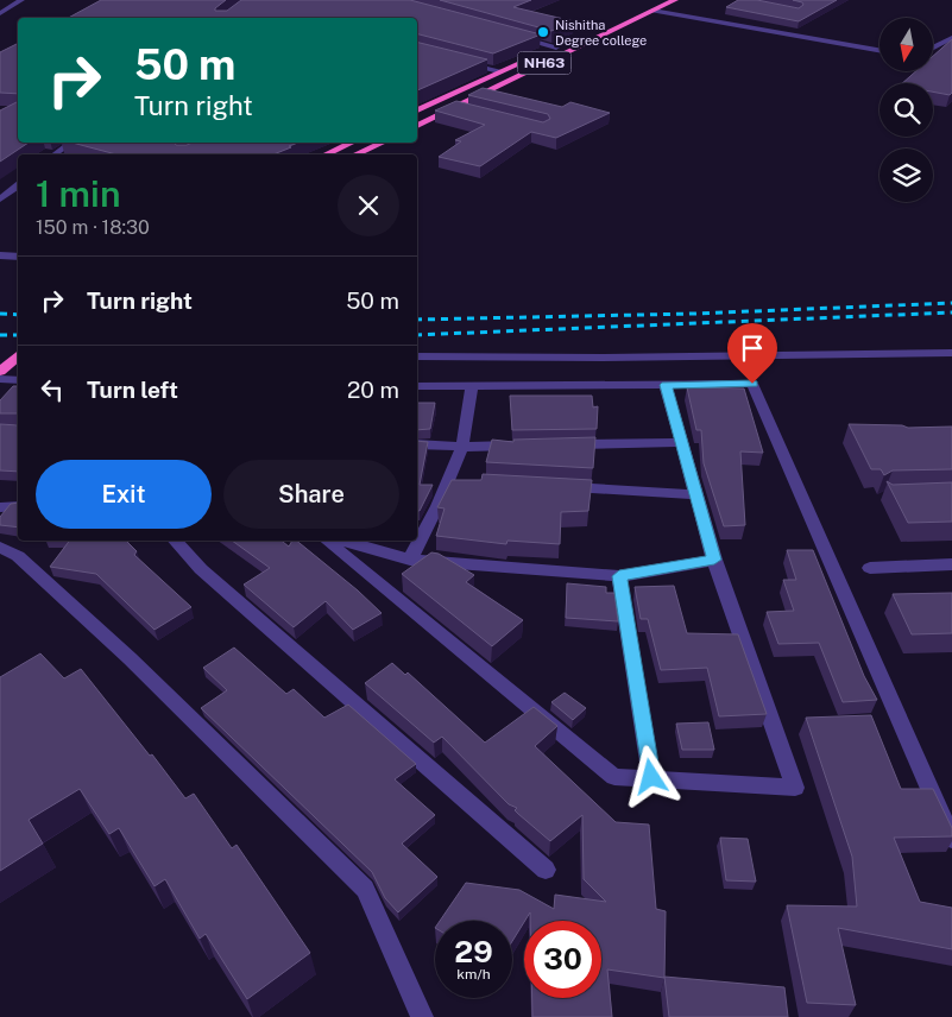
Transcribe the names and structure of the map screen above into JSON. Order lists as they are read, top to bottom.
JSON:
{
  "streets": {
    "highway": ["NH63"]
  },
  "places": ["Nishitha Degree college"],
  "north": "bottom",
  "page": {
    "turn": ["50 m", "Turn right"],
    "heading": ["1 min", "150 m · 18:30"],
    "list": [
      {
        "name": "Turn right",
        "value": "50 m"
      },
      {
        "name": "Turn left",
        "value": "20 m"
      }
    ],
    "buttons": ["Exit", "Share"],
    "speed": "29 km/h",
    "limit": "30"
  }
}
